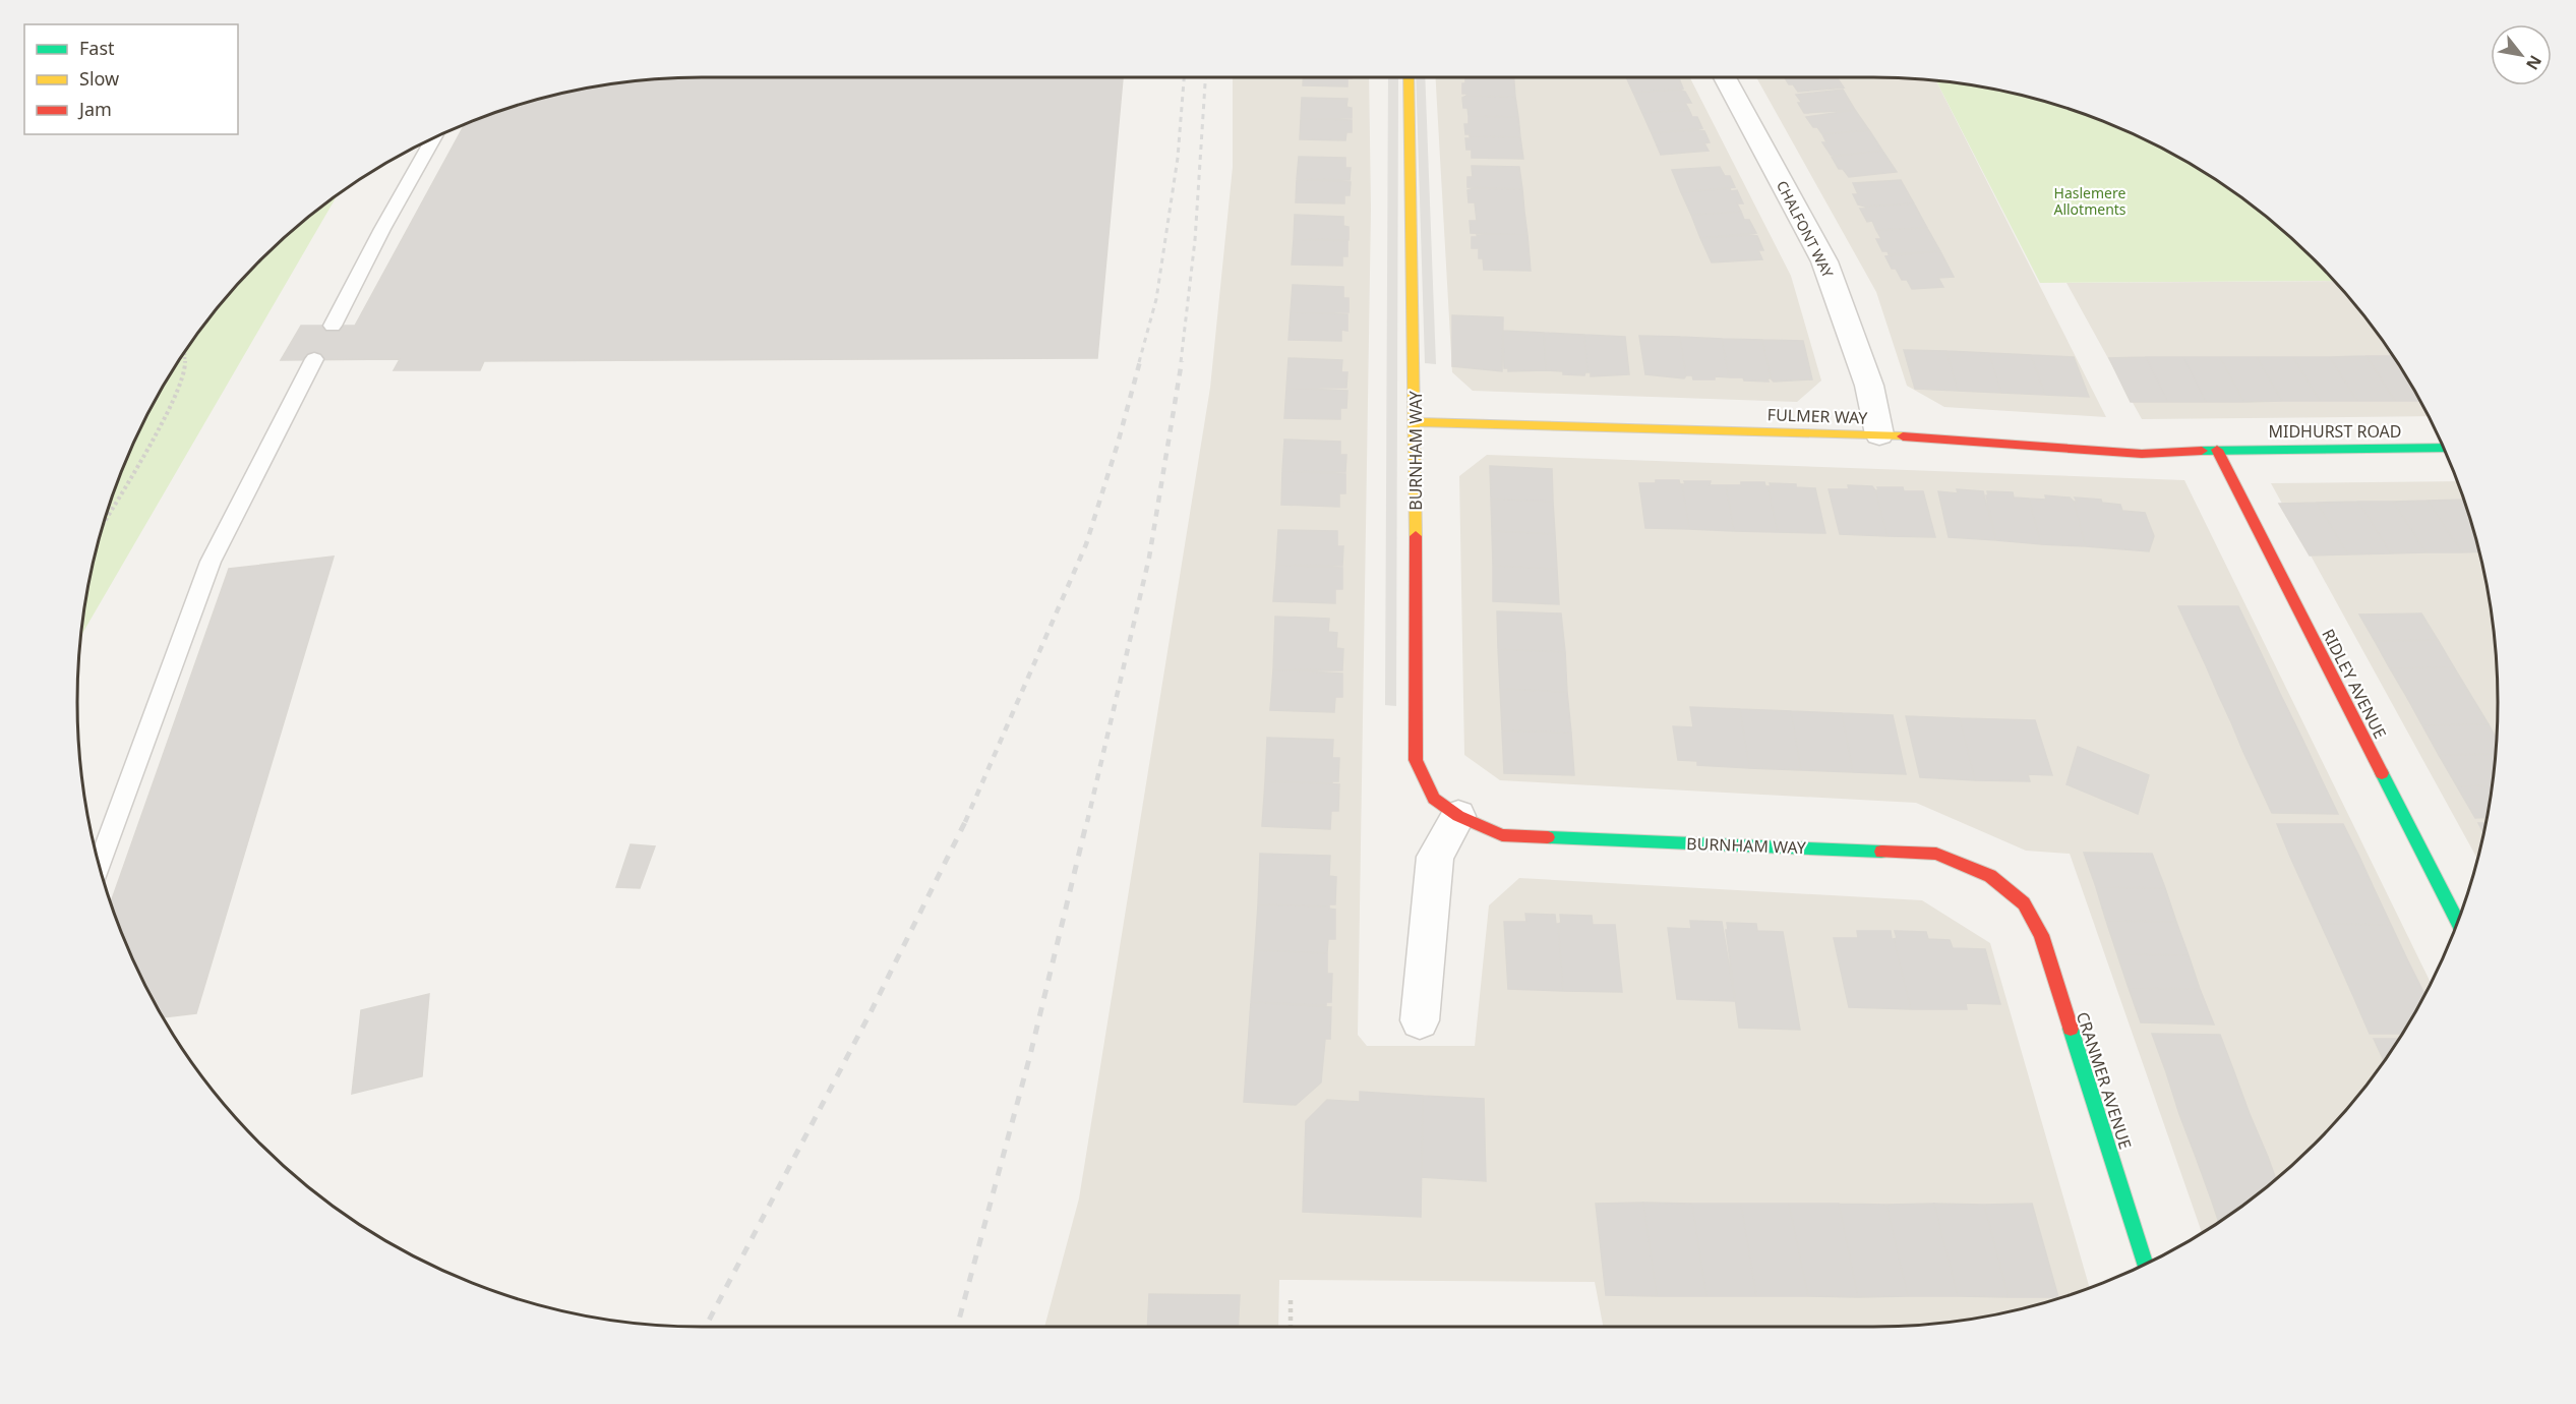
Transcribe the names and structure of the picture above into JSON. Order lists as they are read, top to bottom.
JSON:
{
  "streets": {
    "street": [
      "CHALFONT WAY",
      "FULMER WAY",
      "MIDHURST ROAD",
      "BURNHAM WAY",
      "RIDLEY AVENUE",
      "CRANMER AVENUE"
    ]
  },
  "crossings": [
    ["CHALFONT WAY", "FULMER WAY"],
    ["FULMER WAY", "MIDHURST ROAD"],
    ["FULMER WAY", "BURNHAM WAY"],
    ["FULMER WAY", "RIDLEY AVENUE"],
    ["MIDHURST ROAD", "RIDLEY AVENUE"],
    ["BURNHAM WAY", "CRANMER AVENUE"]
  ],
  "parks": ["Haslemere Allotments"],
  "legend": ["Fast", "Slow", "Jam"],
  "north": "bottom right"
}
